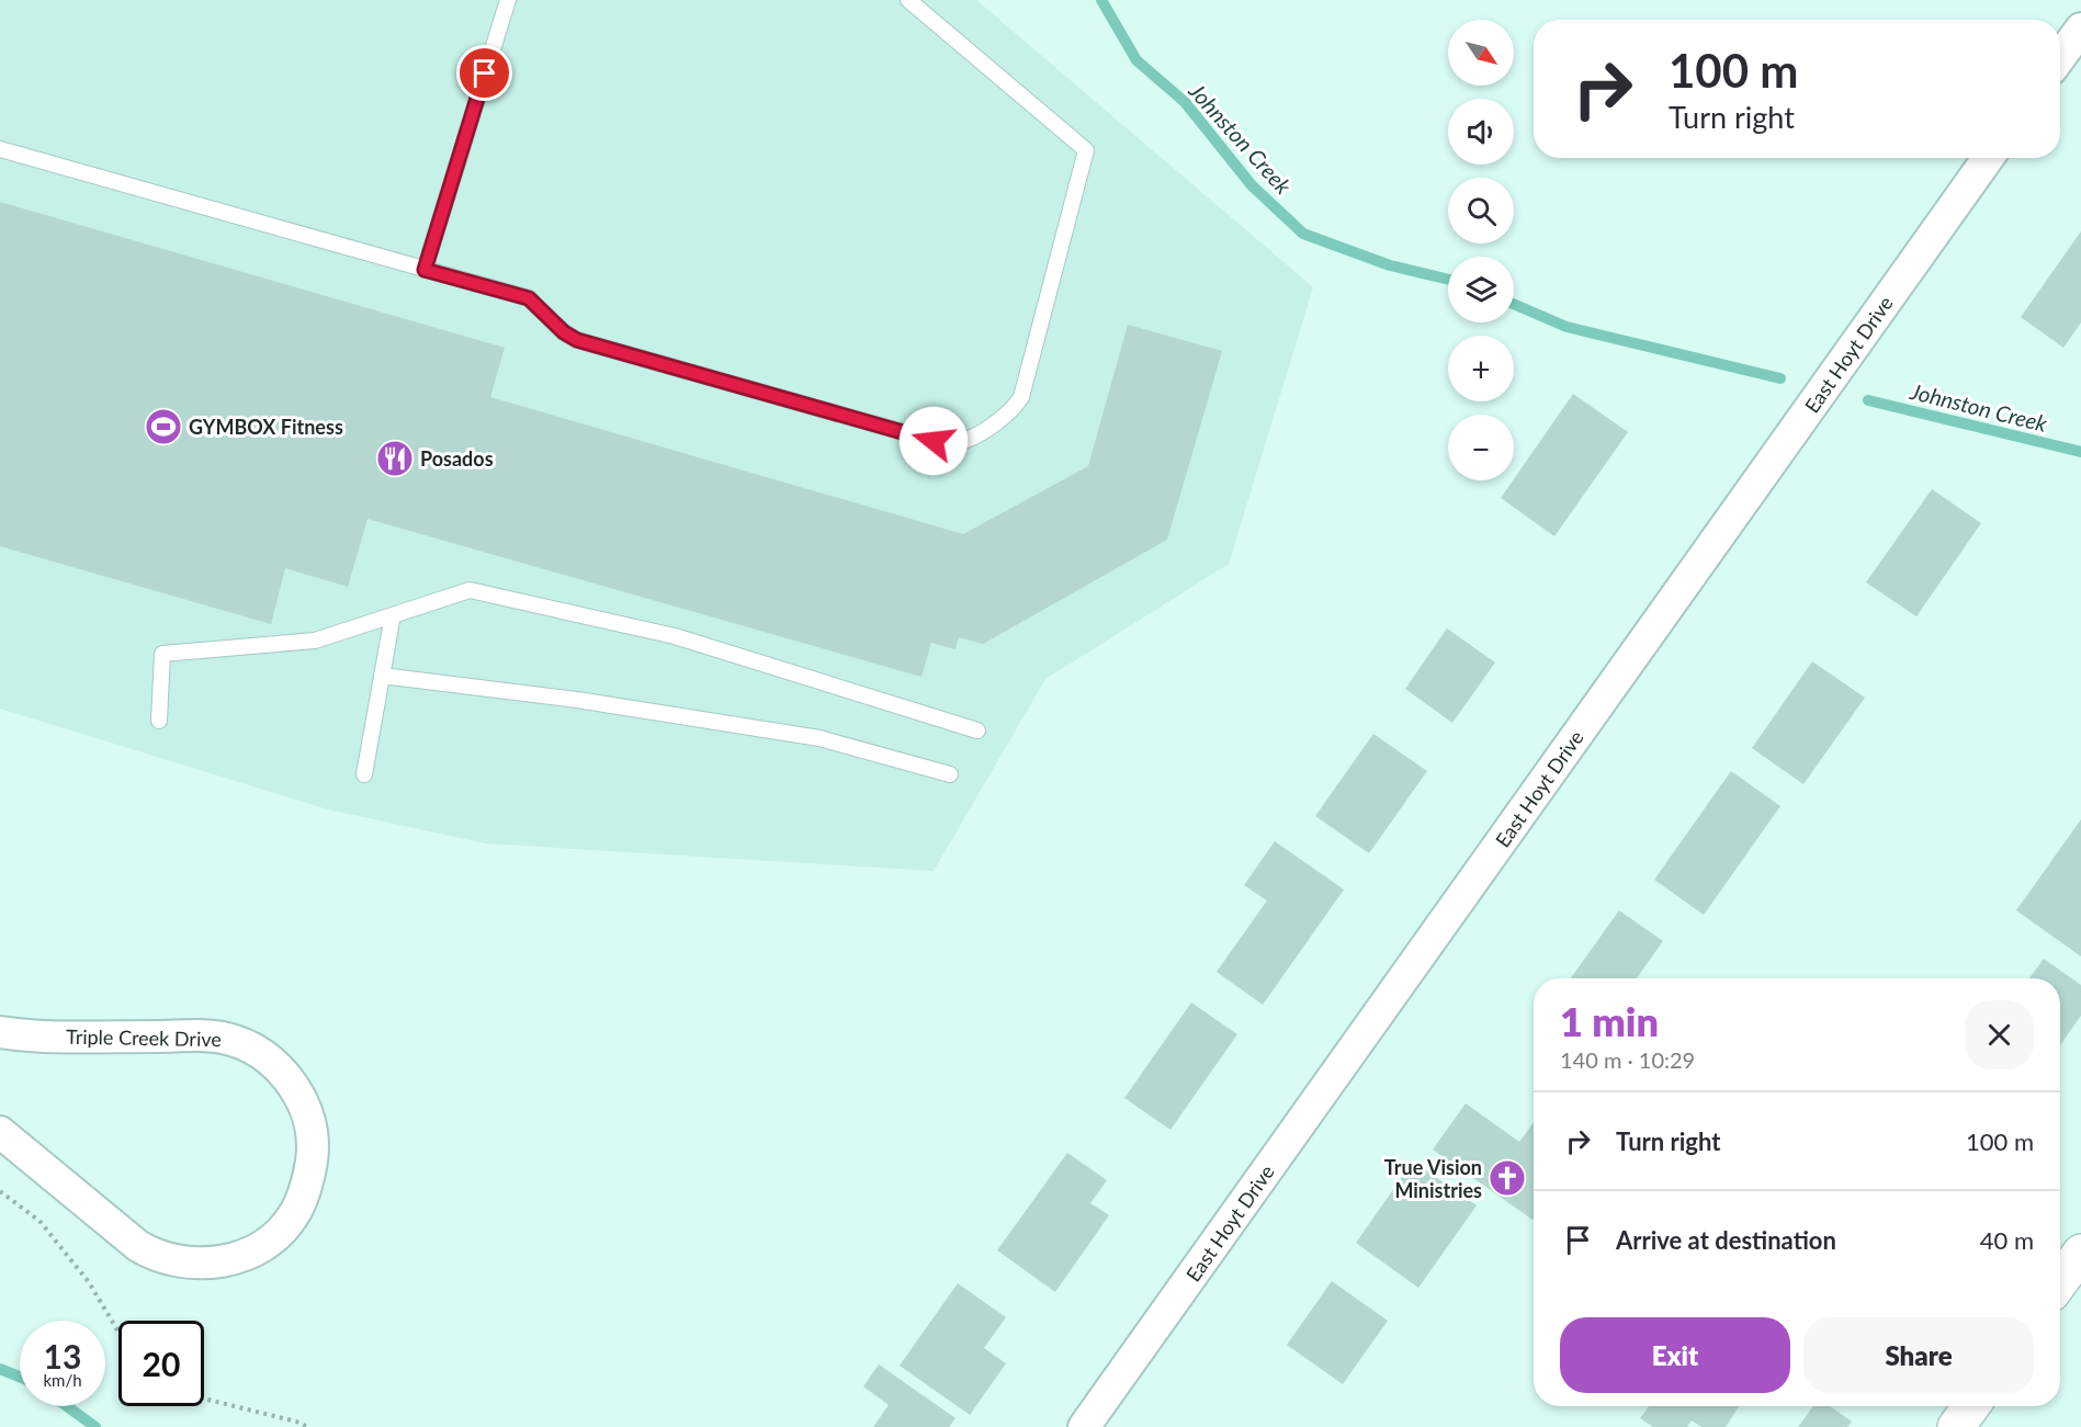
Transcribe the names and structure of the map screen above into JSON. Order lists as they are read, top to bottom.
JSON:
{
  "streets": {
    "street": ["East Hoyt Drive", "Triple Creek Drive"]
  },
  "water": ["Johnston Creek"],
  "places": {
    "sports": ["GYMBOX Fitness"],
    "restaurant": ["Posados"],
    "church": ["True Vision Ministries"]
  },
  "north": "bottom right",
  "page": {
    "map_buttons": ["+", "−"],
    "turn": ["100 m", "Turn right"],
    "heading": ["1 min", "140 m · 10:29"],
    "list": [
      {
        "name": "Turn right",
        "value": "100 m"
      },
      {
        "name": "Arrive at destination",
        "value": "40 m"
      }
    ],
    "buttons": ["Exit", "Share"],
    "speed": "13 km/h",
    "limit": "20"
  }
}
